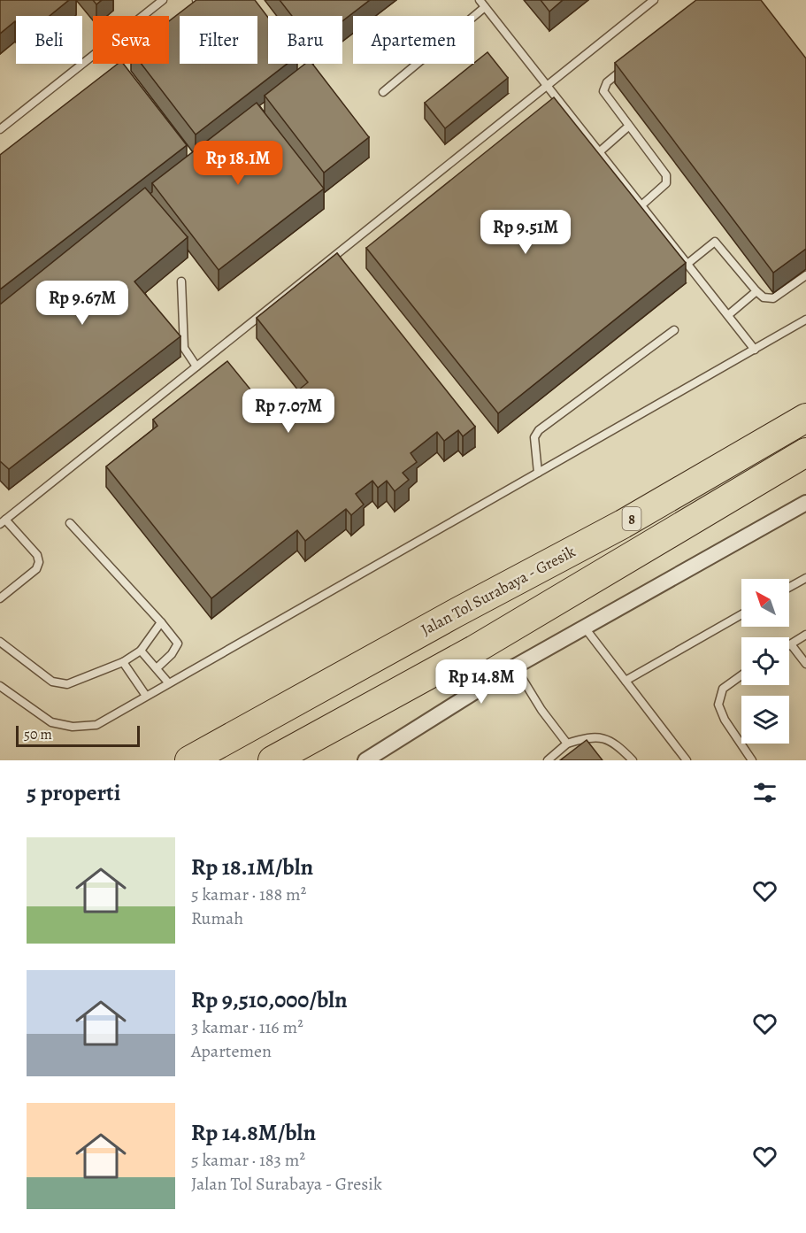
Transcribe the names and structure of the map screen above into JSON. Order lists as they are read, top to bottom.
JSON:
{
  "streets": {
    "highway": ["8", "Jalan Tol Surabaya - Gresik"]
  },
  "scale_bar": "50 m",
  "north": "top left",
  "page": {
    "chip": [
      "Beli",
      "Sewa",
      "Filter",
      "Baru",
      "Apartemen"
    ],
    "price": [
      "Rp 18.1M",
      "Rp 9.51M",
      "Rp 9.67M",
      "Rp 7.07M",
      "Rp 14.8M"
    ],
    "scale": "50 m",
    "heading": "5 properti",
    "list": [
      {
        "name": "Rp 18.1M/bln",
        "note": "5 kamar · 188 m² · Rumah"
      },
      {
        "name": "Rp 9,510,000/bln",
        "note": "3 kamar · 116 m² · Apartemen"
      },
      {
        "name": "Rp 14.8M/bln",
        "note": "5 kamar · 183 m² · Jalan Tol Surabaya - Gresik"
      }
    ]
  }
}
